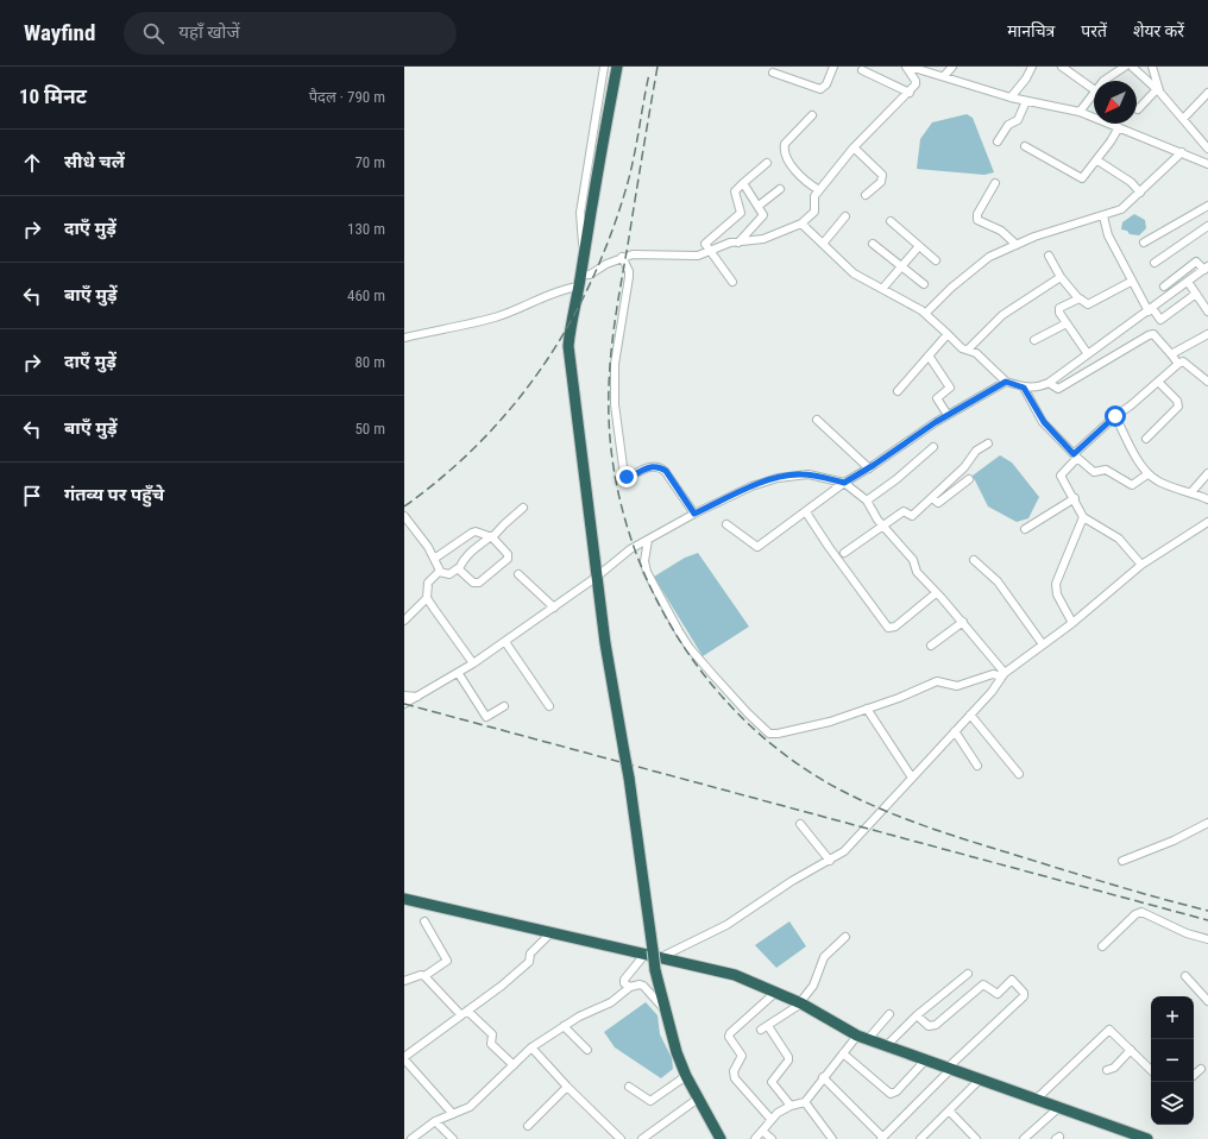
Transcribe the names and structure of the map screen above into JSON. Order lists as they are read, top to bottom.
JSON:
{
  "north": "bottom left",
  "page": {
    "header": "Wayfind",
    "search": "यहाँ खोजें",
    "nav": ["मानचित्र", "परतें", "शेयर करें"],
    "heading": ["10 मिनट", "पैदल · 790 m"],
    "list": [
      ["सीधे चलें", "70 m"],
      ["दाएँ मुड़ें", "130 m"],
      ["बाएँ मुड़ें", "460 m"],
      ["दाएँ मुड़ें", "80 m"],
      ["बाएँ मुड़ें", "50 m"],
      "गंतव्य पर पहुँचे"
    ],
    "map_buttons": ["+", "−"]
  }
}
